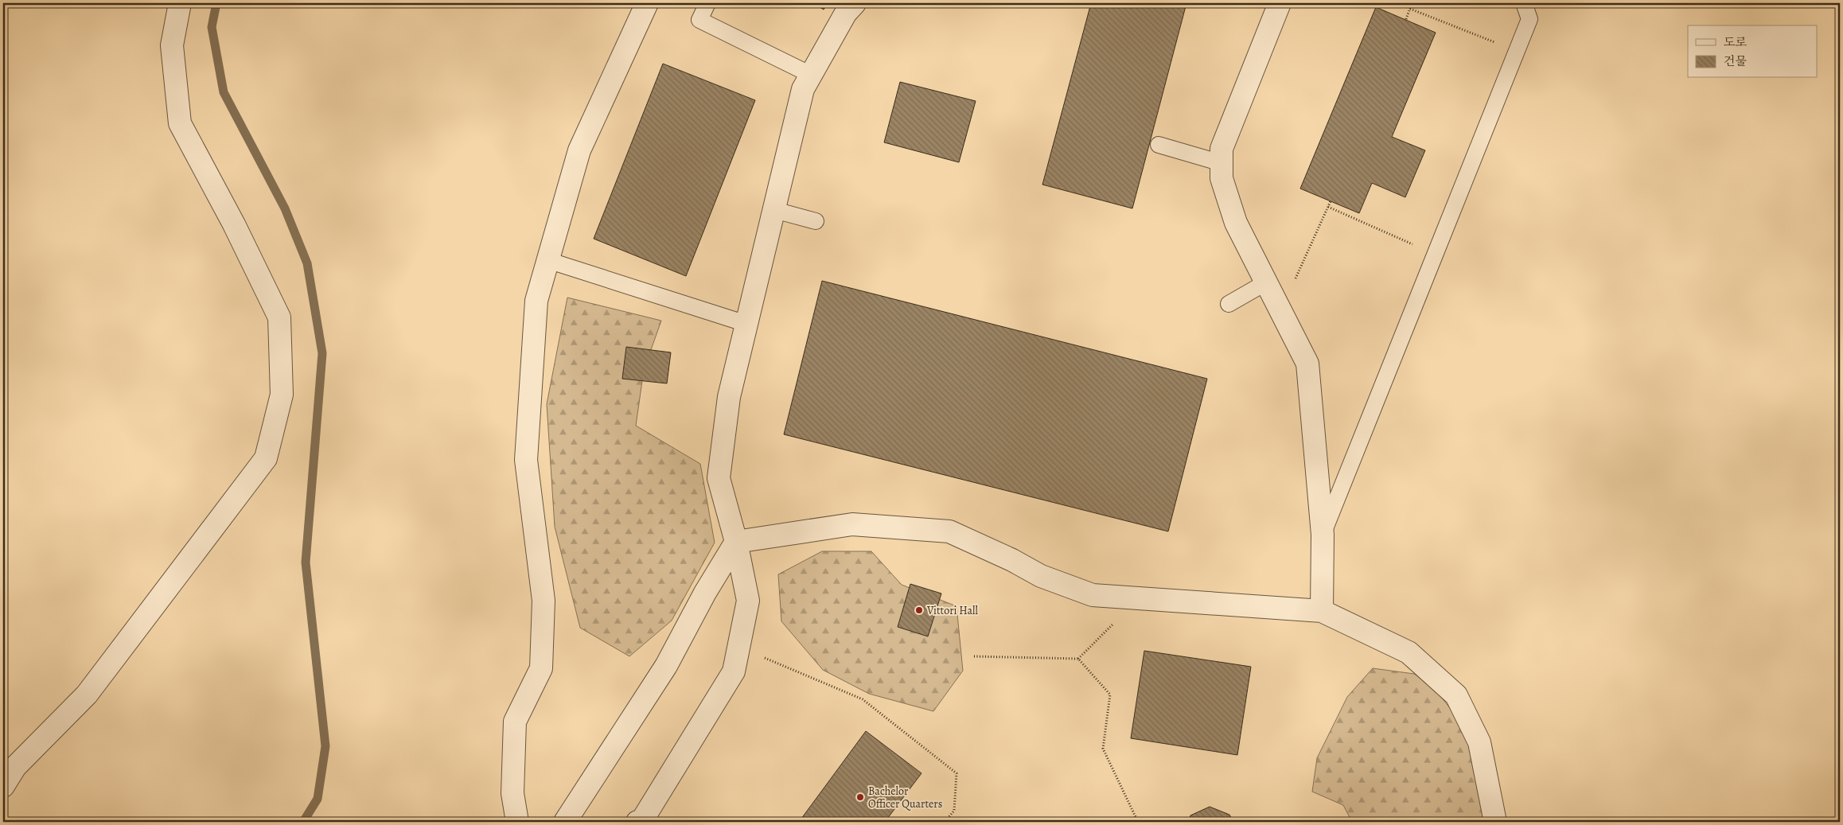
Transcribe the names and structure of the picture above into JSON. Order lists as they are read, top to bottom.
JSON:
{
  "places": ["Vittori Hall", "Bachelor Officer Quarters"],
  "legend": ["도로", "건물"]
}
